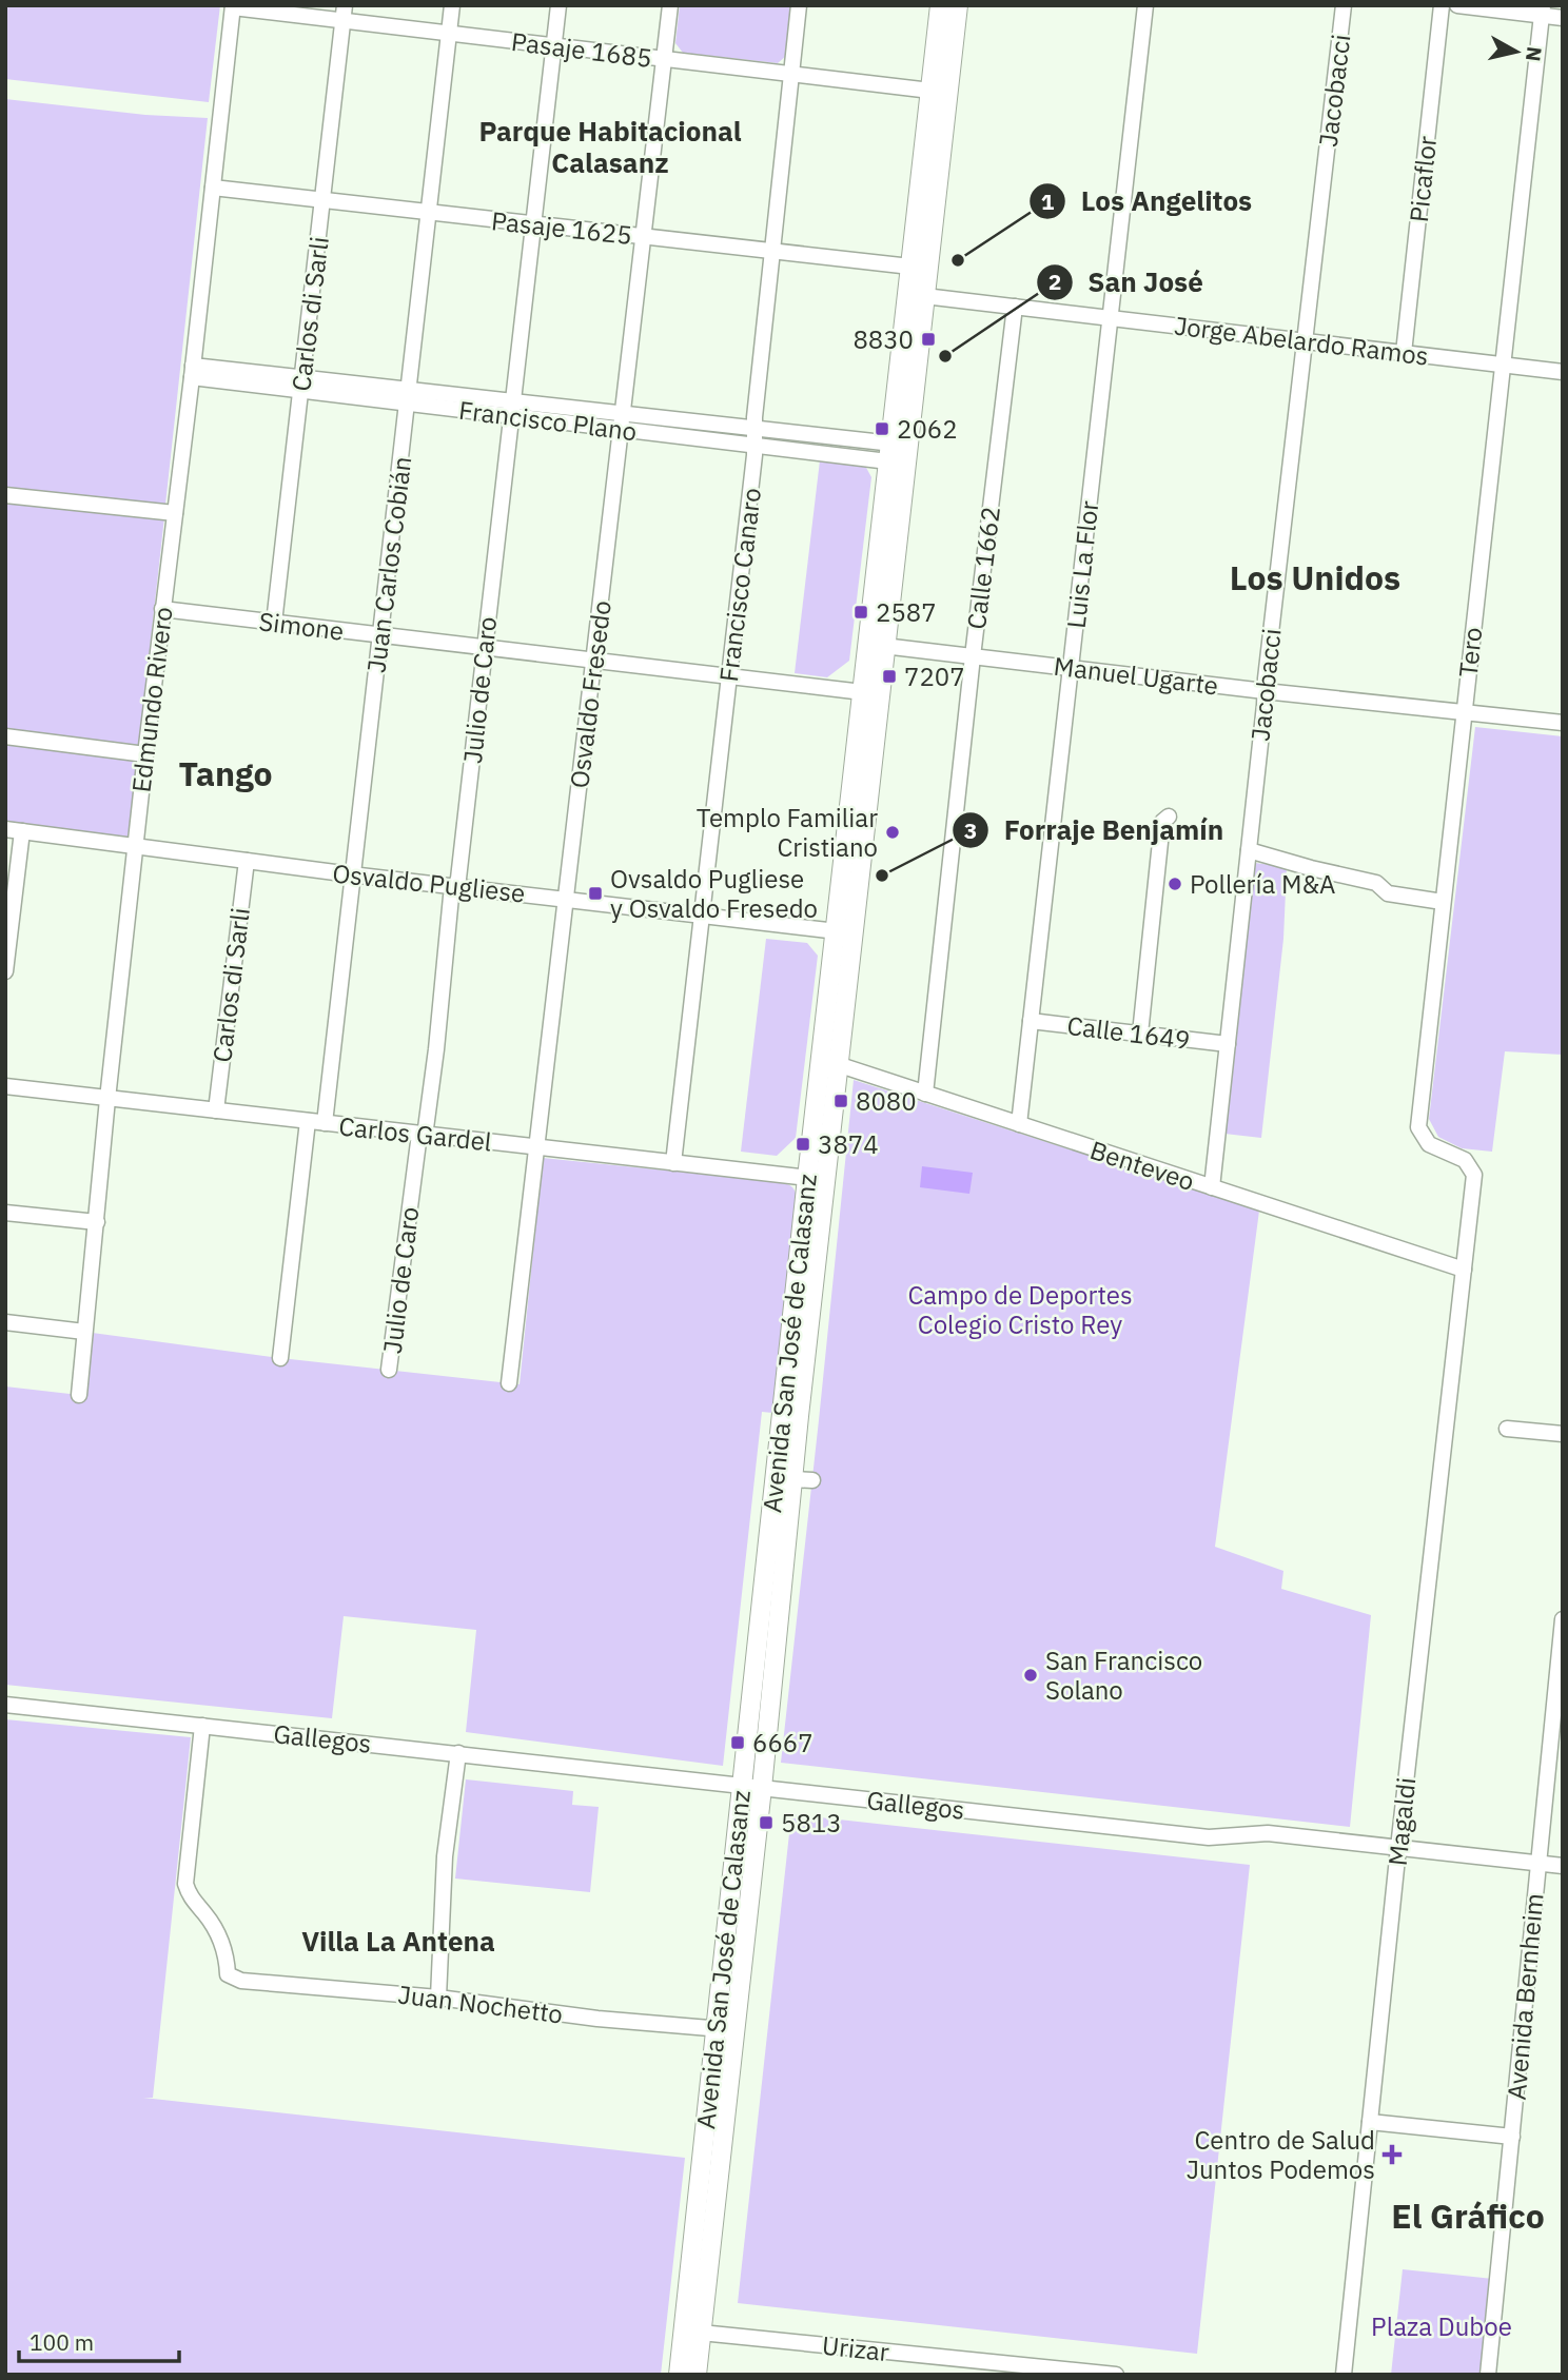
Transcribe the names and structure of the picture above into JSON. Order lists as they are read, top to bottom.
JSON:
{
  "streets": {
    "main road": ["Avenida San José de Calasanz"],
    "street": [
      "Pasaje 1685",
      "Jacobacci",
      "Picaflor",
      "Pasaje 1625",
      "Carlos di Sarli",
      "Jorge Abelardo Ramos",
      "Francisco Plano",
      "Juan Carlos Cobián",
      "Luis La Flor",
      "Calle 1662",
      "Francisco Canaro",
      "Simone",
      "Tero",
      "Manuel Ugarte",
      "Julio de Caro",
      "Osvaldo Fresedo",
      "Edmundo Rivero",
      "Osvaldo Pugliese",
      "Calle 1649",
      "Carlos Gardel",
      "Benteveo",
      "Gallegos",
      "Magaldi",
      "Avenida Bernheim",
      "Juan Nochetto",
      "Urizar"
    ]
  },
  "crossings": [
    ["Pasaje 1685", "Carlos di Sarli"],
    ["Pasaje 1685", "Juan Carlos Cobián"],
    ["Pasaje 1685", "Francisco Canaro"],
    ["Pasaje 1685", "Julio de Caro"],
    ["Pasaje 1685", "Osvaldo Fresedo"],
    ["Pasaje 1685", "Edmundo Rivero"],
    ["Pasaje 1685", "Avenida San José de Calasanz"],
    ["Jacobacci", "Jorge Abelardo Ramos"],
    ["Jacobacci", "Manuel Ugarte"],
    ["Jacobacci", "Calle 1649"],
    ["Jacobacci", "Benteveo"],
    ["Picaflor", "Jorge Abelardo Ramos"],
    ["Pasaje 1625", "Carlos di Sarli"],
    ["Pasaje 1625", "Juan Carlos Cobián"],
    ["Pasaje 1625", "Francisco Canaro"],
    ["Pasaje 1625", "Julio de Caro"],
    ["Pasaje 1625", "Osvaldo Fresedo"],
    ["Pasaje 1625", "Edmundo Rivero"],
    ["Pasaje 1625", "Avenida San José de Calasanz"],
    ["Carlos di Sarli", "Francisco Plano"],
    ["Carlos di Sarli", "Simone"],
    ["Carlos di Sarli", "Osvaldo Pugliese"],
    ["Carlos di Sarli", "Carlos Gardel"],
    ["Jorge Abelardo Ramos", "Luis La Flor"],
    ["Jorge Abelardo Ramos", "Calle 1662"],
    ["Jorge Abelardo Ramos", "Tero"],
    ["Jorge Abelardo Ramos", "Avenida San José de Calasanz"],
    ["Francisco Plano", "Juan Carlos Cobián"],
    ["Francisco Plano", "Francisco Canaro"],
    ["Francisco Plano", "Julio de Caro"],
    ["Francisco Plano", "Osvaldo Fresedo"],
    ["Francisco Plano", "Edmundo Rivero"],
    ["Francisco Plano", "Avenida San José de Calasanz"],
    ["Juan Carlos Cobián", "Simone"],
    ["Juan Carlos Cobián", "Osvaldo Pugliese"],
    ["Juan Carlos Cobián", "Carlos Gardel"],
    ["Luis La Flor", "Manuel Ugarte"],
    ["Luis La Flor", "Calle 1649"],
    ["Luis La Flor", "Benteveo"],
    ["Calle 1662", "Manuel Ugarte"],
    ["Calle 1662", "Benteveo"],
    ["Francisco Canaro", "Simone"],
    ["Francisco Canaro", "Osvaldo Pugliese"],
    ["Francisco Canaro", "Carlos Gardel"],
    ["Simone", "Julio de Caro"],
    ["Simone", "Osvaldo Fresedo"],
    ["Simone", "Edmundo Rivero"],
    ["Simone", "Avenida San José de Calasanz"],
    ["Tero", "Manuel Ugarte"],
    ["Tero", "Benteveo"],
    ["Tero", "Magaldi"],
    ["Manuel Ugarte", "Avenida San José de Calasanz"],
    ["Julio de Caro", "Osvaldo Pugliese"],
    ["Julio de Caro", "Carlos Gardel"],
    ["Osvaldo Fresedo", "Osvaldo Pugliese"],
    ["Osvaldo Fresedo", "Carlos Gardel"],
    ["Edmundo Rivero", "Osvaldo Pugliese"],
    ["Edmundo Rivero", "Carlos Gardel"],
    ["Osvaldo Pugliese", "Avenida San José de Calasanz"],
    ["Carlos Gardel", "Avenida San José de Calasanz"],
    ["Benteveo", "Avenida San José de Calasanz"],
    ["Benteveo", "Magaldi"],
    ["Avenida San José de Calasanz", "Gallegos"],
    ["Avenida San José de Calasanz", "Juan Nochetto"],
    ["Avenida San José de Calasanz", "Urizar"],
    ["Gallegos", "Magaldi"],
    ["Gallegos", "Avenida Bernheim"],
    ["Gallegos", "Juan Nochetto"]
  ],
  "districts": [
    "Parque Habitacional Calasanz",
    "Los Unidos",
    "Tango",
    "Villa La Antena",
    "El Gráfico"
  ],
  "parks": ["Campo de Deportes Colegio Cristo Rey", "Plaza Duboe"],
  "places": {
    "other": [
      "Los Angelitos",
      "San José",
      "Templo Familiar Cristiano",
      "Forraje Benjamín",
      "Pollería M&A",
      "San Francisco Solano"
    ],
    "transit": [
      "8830",
      "2062",
      "2587",
      "7207",
      "Ovsaldo Pugliese y Osvaldo Fresedo",
      "8080",
      "3874",
      "6667",
      "5813"
    ],
    "health": ["Centro de Salud Juntos Podemos"]
  },
  "scale_bar": "100 m",
  "north": "right"
}
